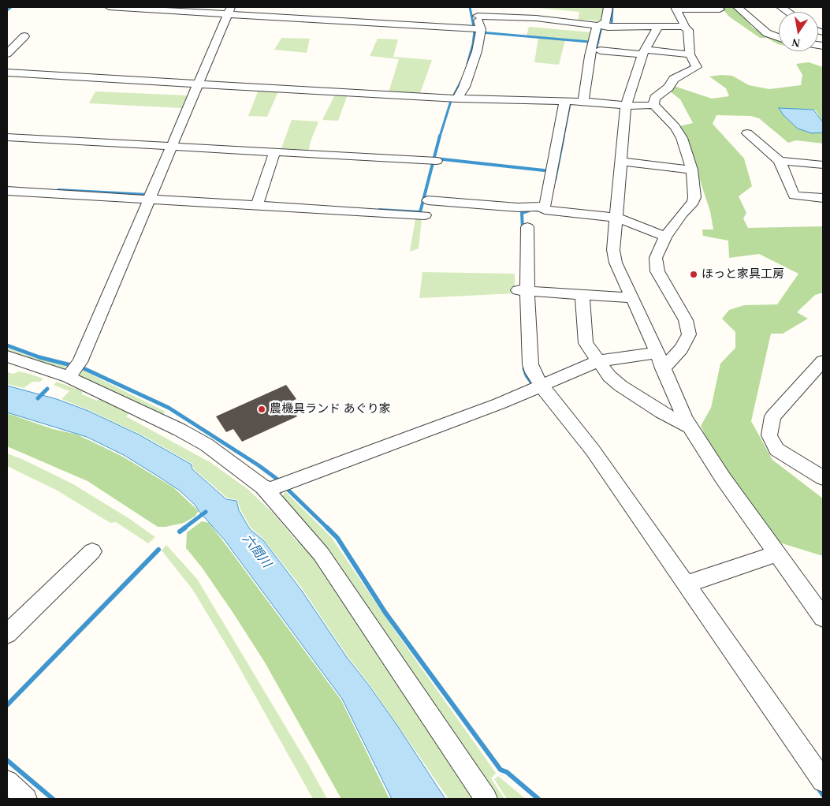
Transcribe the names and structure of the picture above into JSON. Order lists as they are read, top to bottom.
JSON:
{
  "water": ["六間川"],
  "places": ["ほっと家具工房", "農機具ランド あぐり家"],
  "north": "bottom"
}
